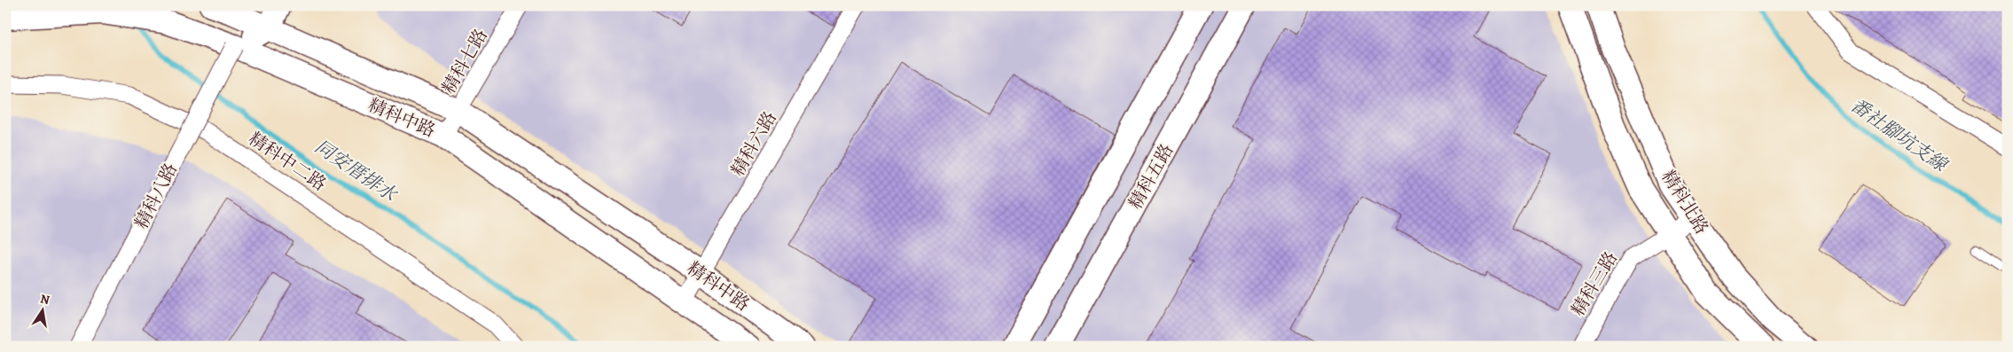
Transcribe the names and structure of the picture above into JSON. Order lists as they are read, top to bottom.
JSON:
{
  "streets": {
    "street": [
      "精科七路",
      "精科中路",
      "精科六路",
      "精科中二路",
      "精科五路",
      "精科八路",
      "精科北路",
      "精科三路"
    ]
  },
  "crossings": [
    ["精科七路", "精科中路"],
    ["精科中路", "精科六路"],
    ["精科中路", "精科八路"],
    ["精科北路", "精科三路"]
  ],
  "water": ["番社腳坑支線", "同安厝排水"],
  "north": "top"
}
